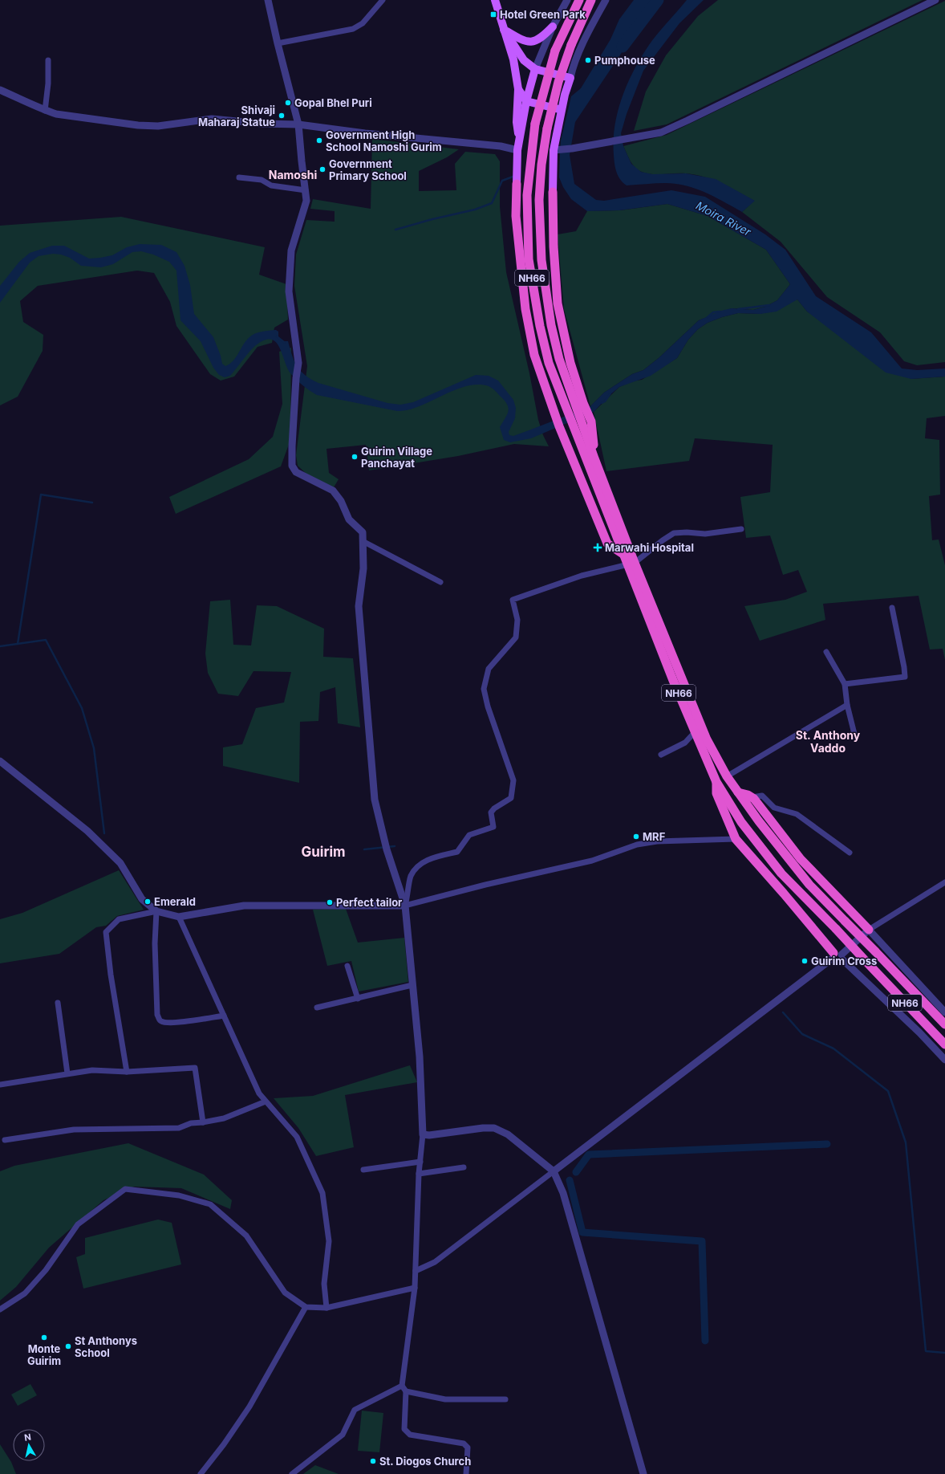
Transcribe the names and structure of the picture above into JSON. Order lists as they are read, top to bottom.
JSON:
{
  "streets": {
    "highway": ["NH66"]
  },
  "districts": ["Namoshi", "St. Anthony Vaddo", "Guirim"],
  "water": ["Moira River"],
  "places": {
    "transit": ["Hotel Green Park"],
    "other": [
      "Pumphouse",
      "Gopal Bhel Puri",
      "Shivaji Maharaj Statue",
      "Government High School Namoshi Gurim",
      "Government Primary School",
      "Guirim Village Panchayat",
      "MRF",
      "Emerald",
      "Perfect tailor",
      "Guirim Cross",
      "Monte Guirim",
      "St Anthonys School",
      "St. Diogos Church"
    ],
    "health": ["Marwahi Hospital"]
  },
  "north": "top"
}
